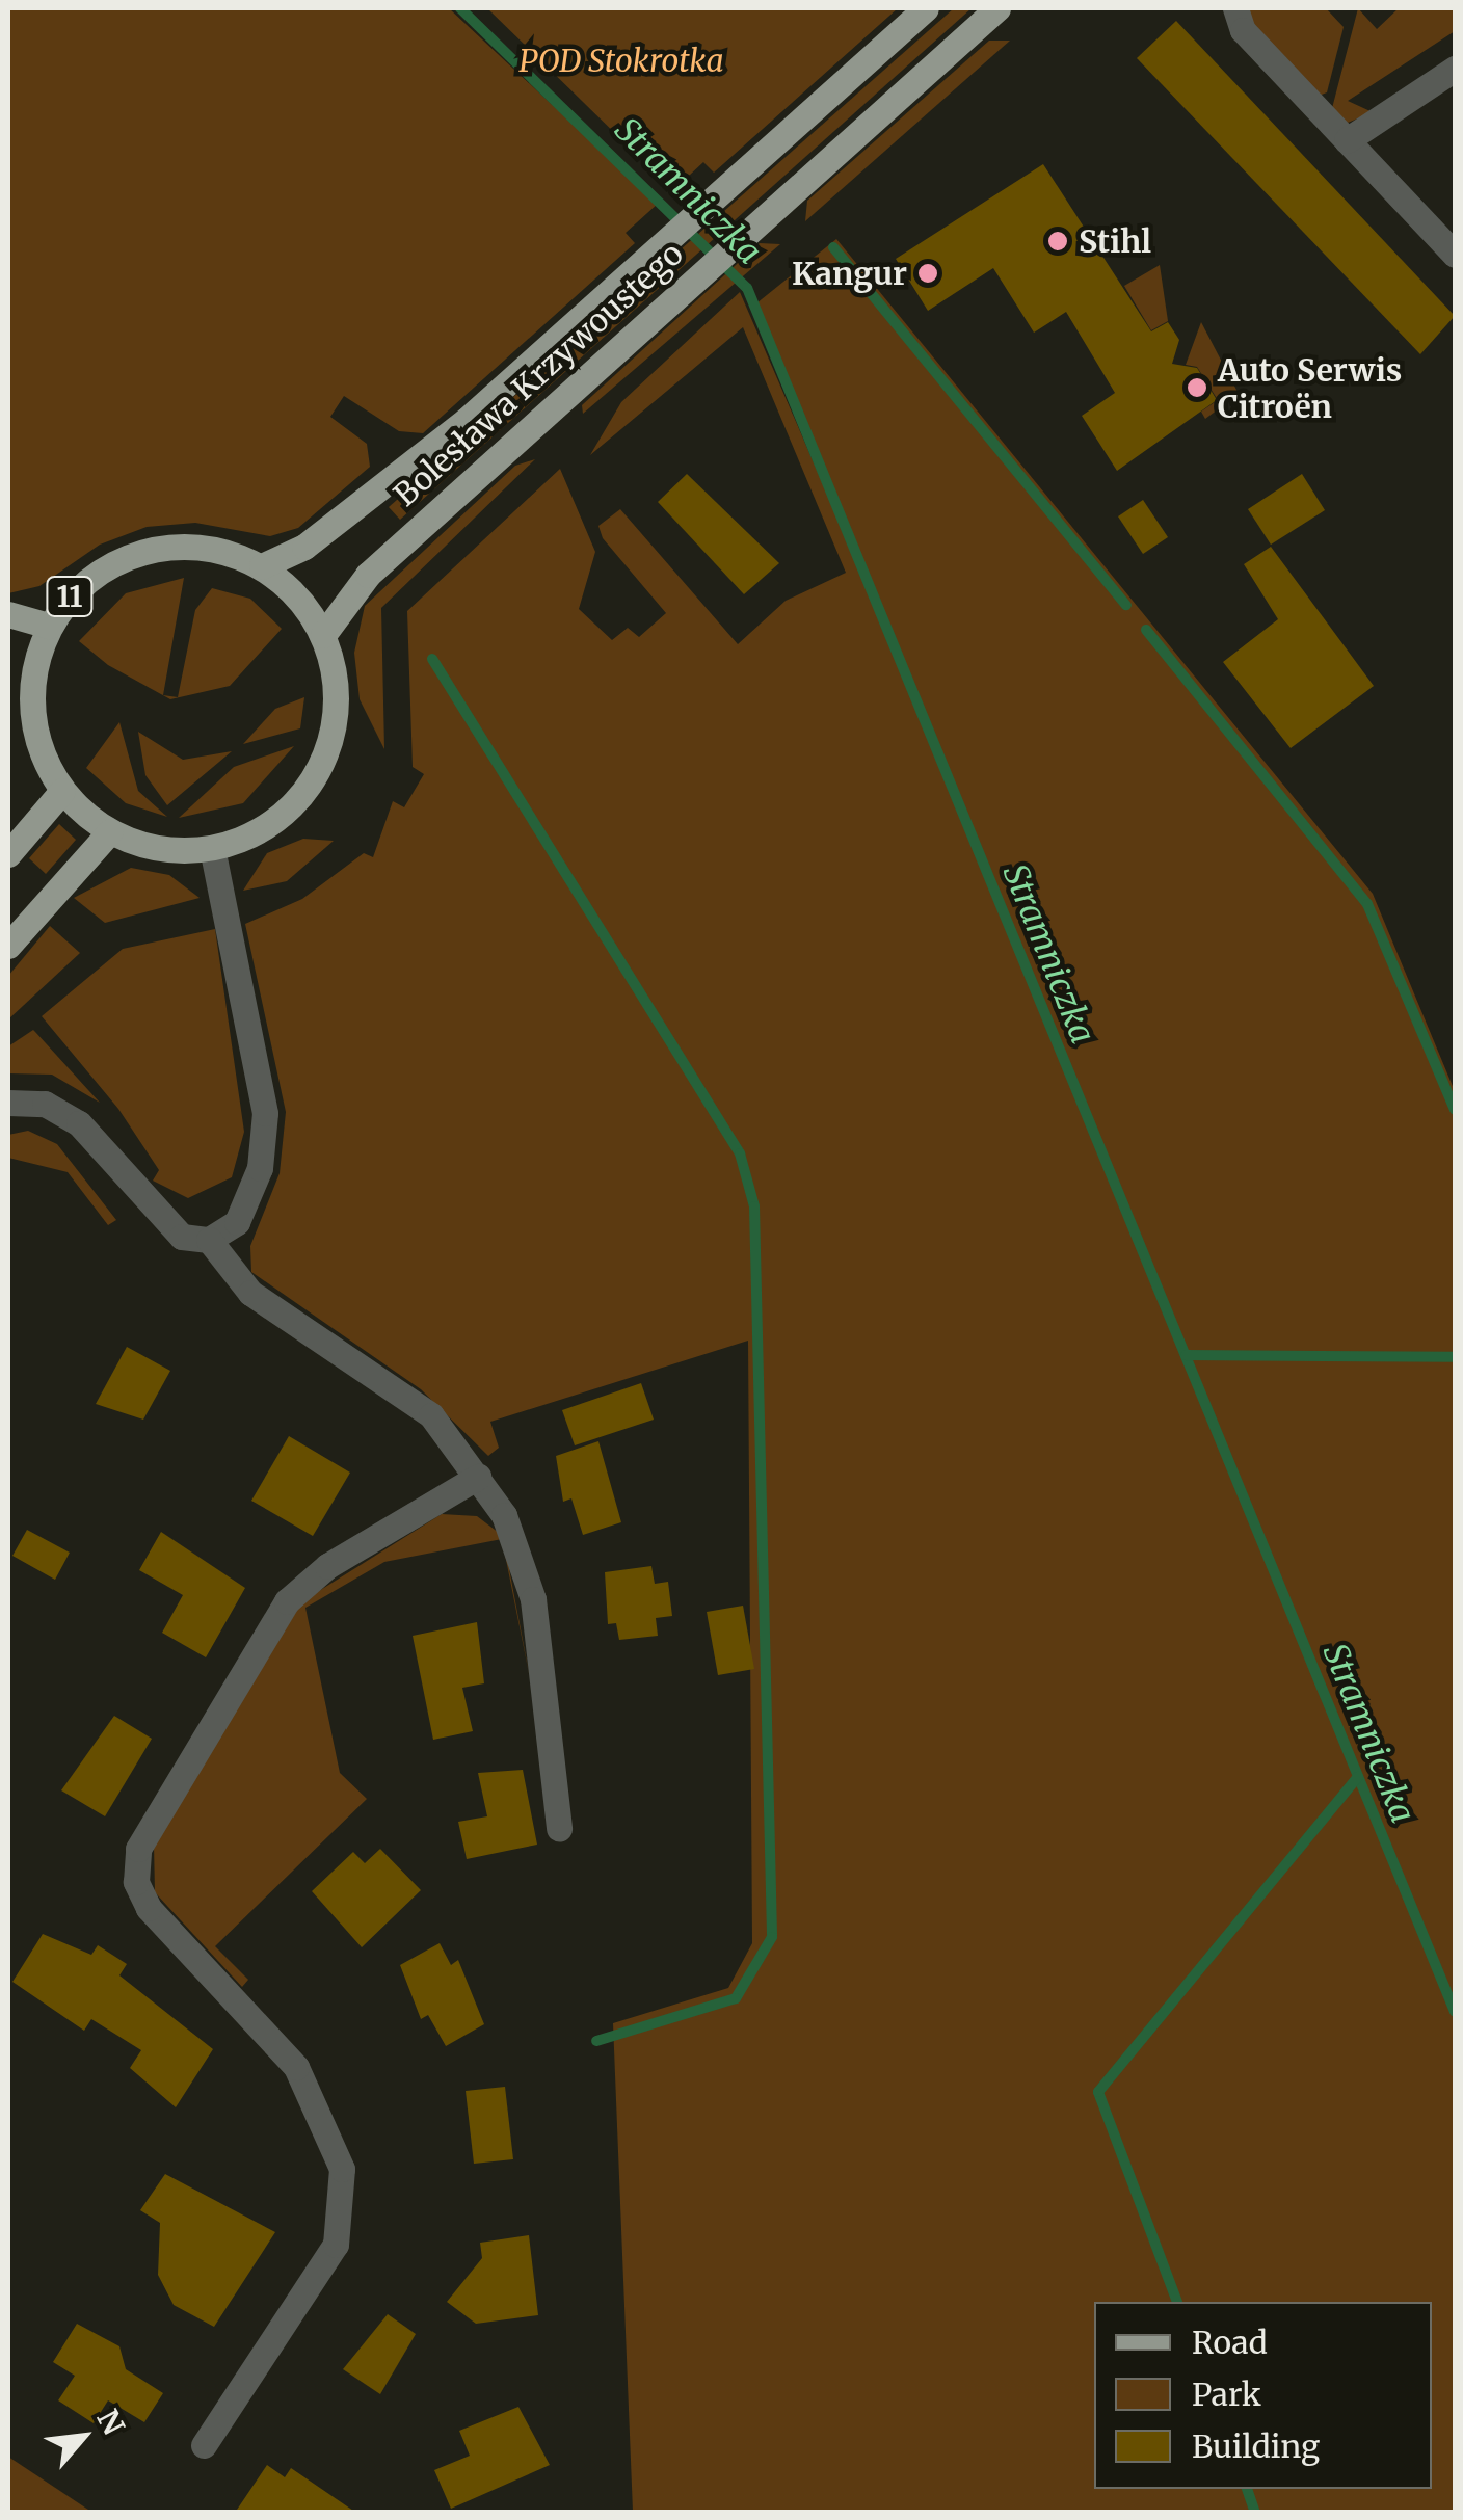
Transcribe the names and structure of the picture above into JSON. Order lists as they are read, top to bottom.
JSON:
{
  "streets": {
    "main road": ["Bolesława Krzywoustego", "11"]
  },
  "crossings": [
    ["Bolesława Krzywoustego", "11"]
  ],
  "water": ["Stramniczka"],
  "parks": ["POD Stokrotka"],
  "places": ["Stihl", "Kangur", "Auto Serwis Citroën"],
  "legend": ["Road", "Park", "Building"],
  "north": "top right"
}
